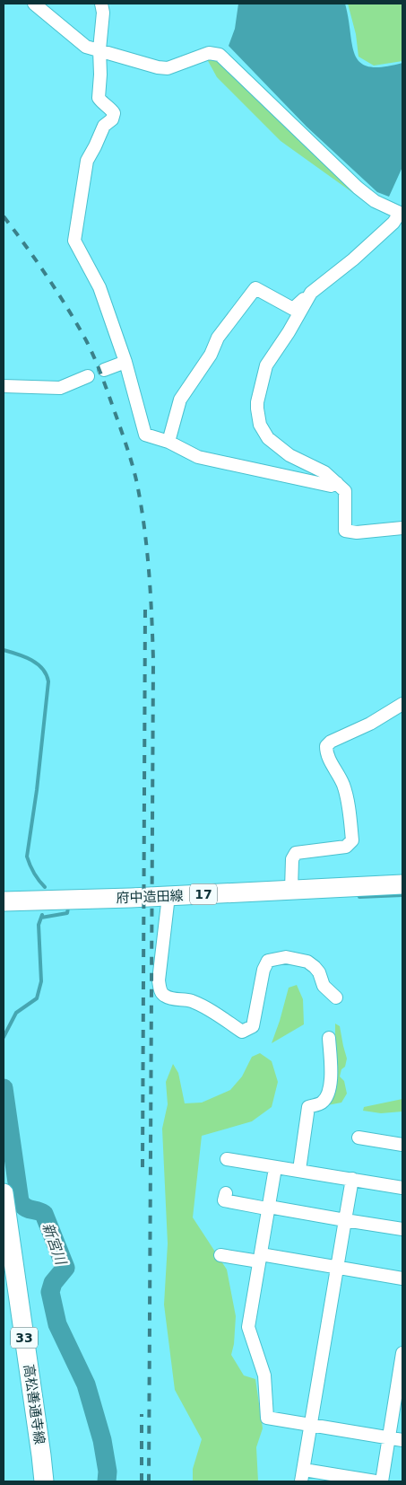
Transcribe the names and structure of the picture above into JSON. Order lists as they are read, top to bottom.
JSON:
{
  "streets": {
    "main road": [
      "17",
      "府中造田線",
      "33",
      "高松善通寺線"
    ]
  },
  "water": ["新宮川"]
}
